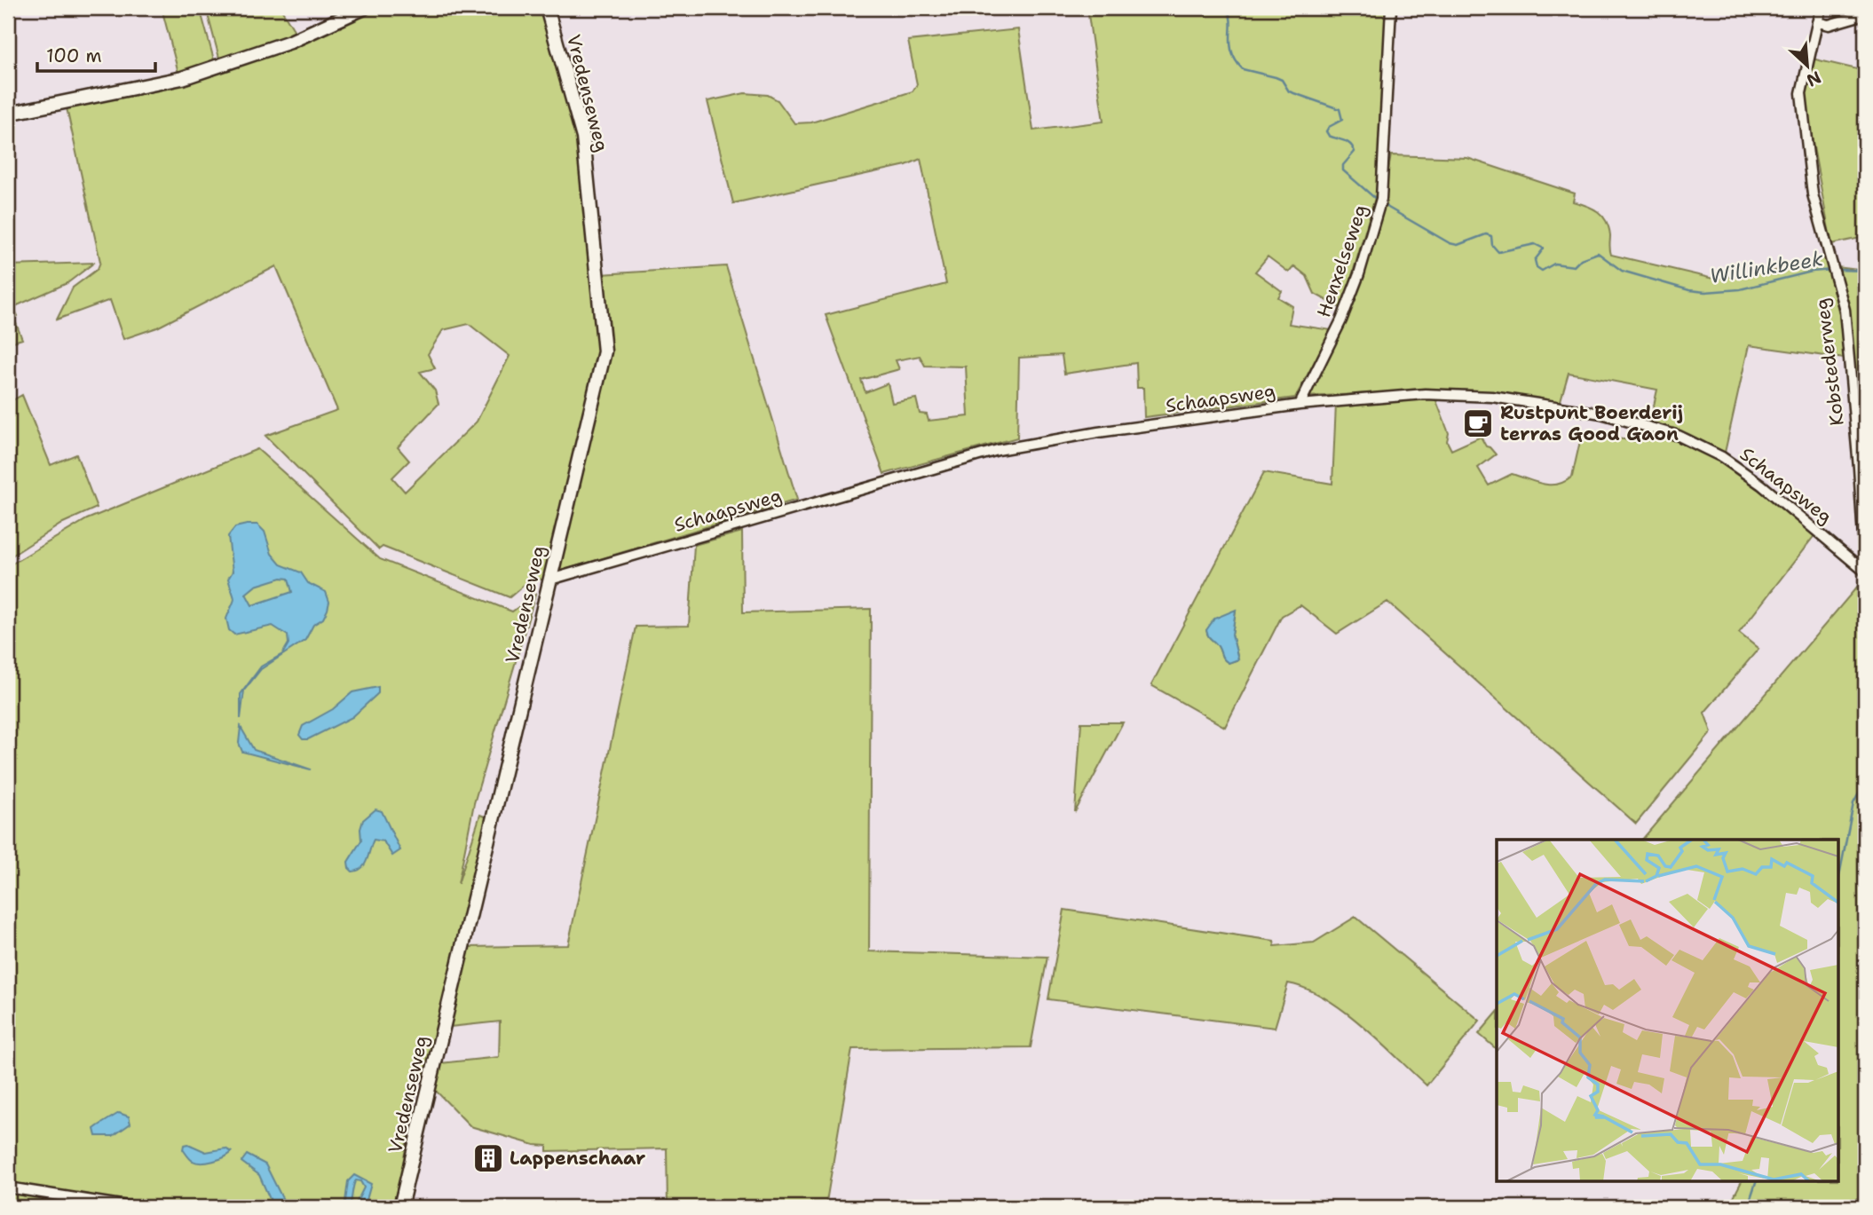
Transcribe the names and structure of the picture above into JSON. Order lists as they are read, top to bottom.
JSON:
{
  "streets": {
    "main road": ["Vredenseweg"],
    "street": ["Henxelseweg", "Kobstederweg", "Schaapsweg"]
  },
  "crossings": [
    ["Vredenseweg", "Schaapsweg"],
    ["Henxelseweg", "Schaapsweg"],
    ["Kobstederweg", "Schaapsweg"]
  ],
  "water": ["Willinkbeek"],
  "places": {
    "cafe": ["Rustpunt Boerderij terras Good Gaon"],
    "building": ["Lappenschaar"]
  },
  "scale_bar": "100 m",
  "north": "bottom right"
}
